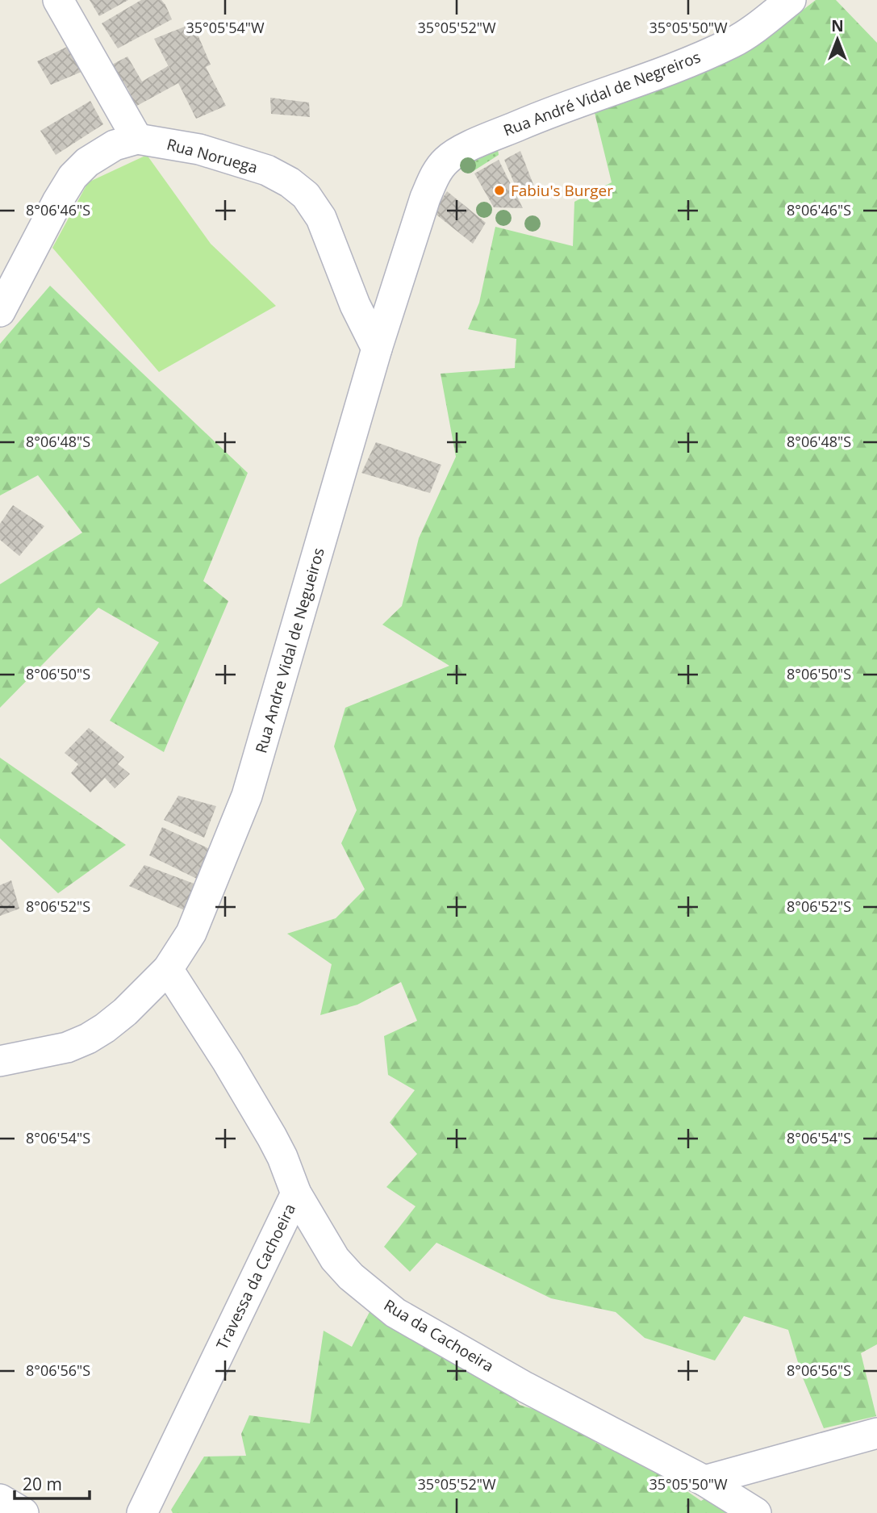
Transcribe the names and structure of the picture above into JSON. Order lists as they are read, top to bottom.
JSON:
{
  "streets": {
    "street": [
      "Rua André Vidal de Negreiros",
      "Rua Noruega",
      "Rua Andre Vidal de Negueiros",
      "Travessa da Cachoeira",
      "Rua da Cachoeira"
    ]
  },
  "crossings": [
    ["Rua André Vidal de Negreiros", "Rua Andre Vidal de Negueiros"],
    ["Rua Noruega", "Rua Andre Vidal de Negueiros"],
    ["Rua Andre Vidal de Negueiros", "Rua da Cachoeira"],
    ["Travessa da Cachoeira", "Rua da Cachoeira"]
  ],
  "places": ["Fabiu's Burger"],
  "scale_bar": "20 m",
  "north": "top",
  "coordinates": [
    "35°05'54\"W",
    "35°05'52\"W",
    "35°05'50\"W",
    "8°06'46\"S",
    "8°06'48\"S",
    "8°06'50\"S",
    "8°06'52\"S",
    "8°06'54\"S",
    "8°06'56\"S"
  ]
}
